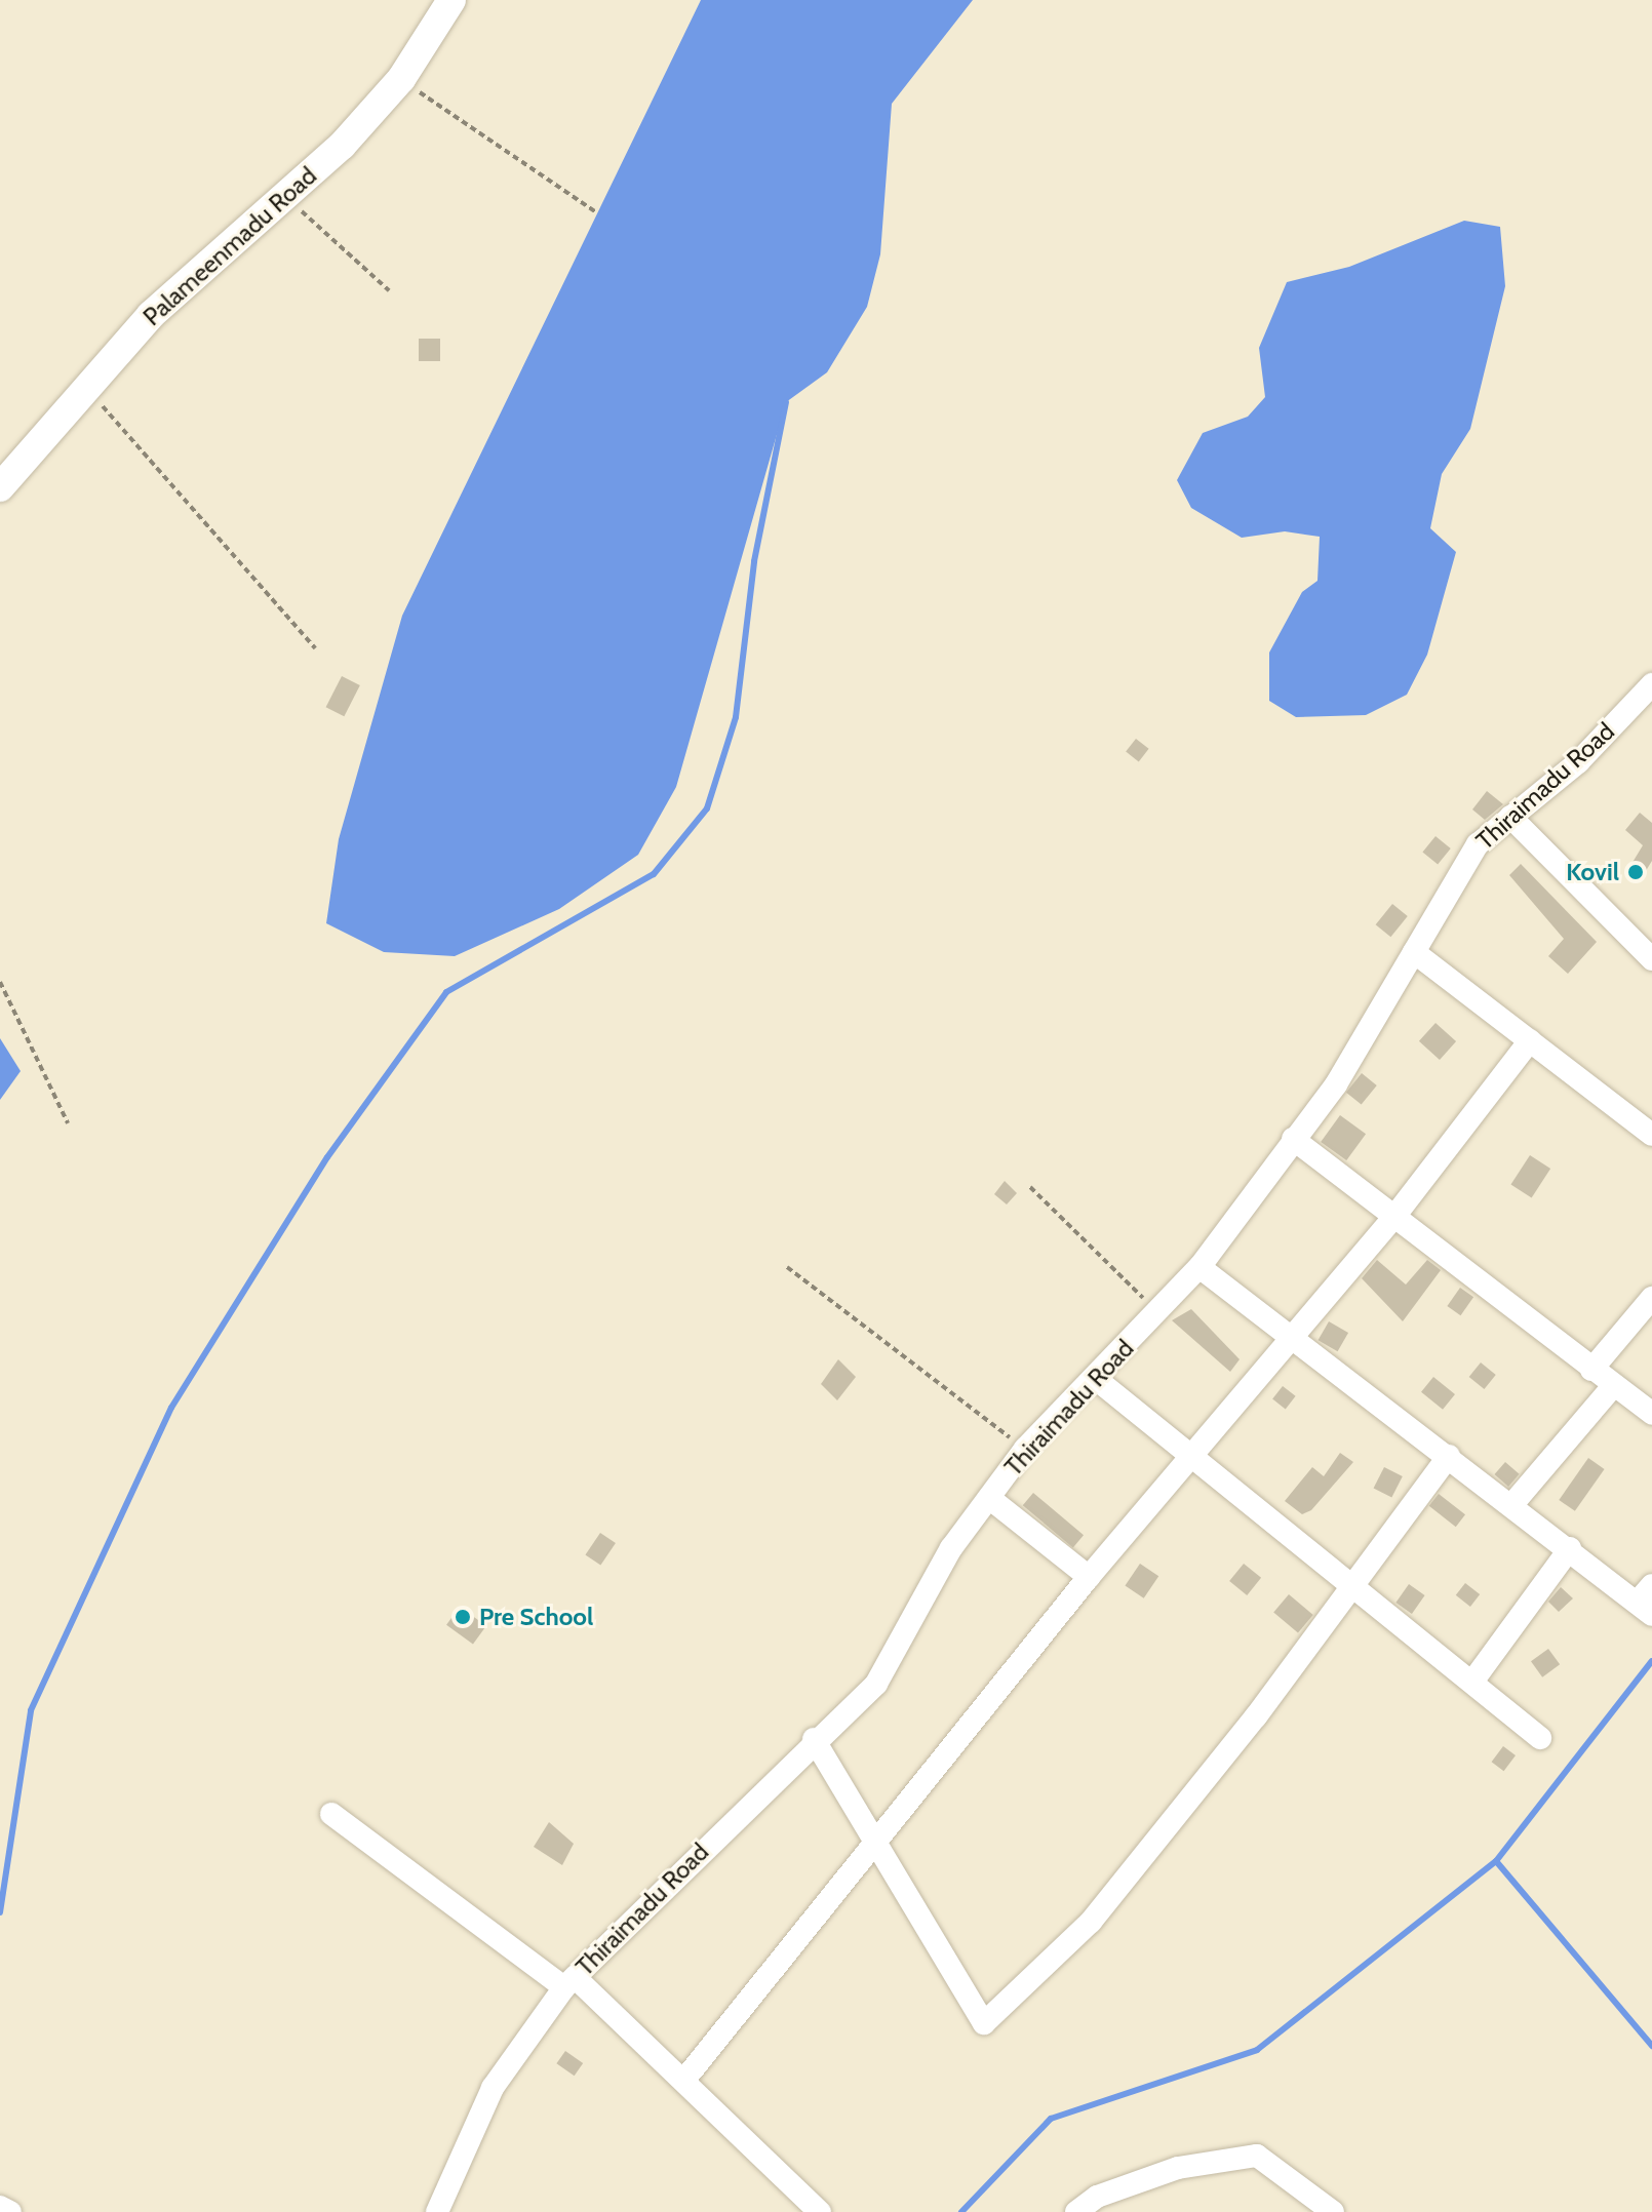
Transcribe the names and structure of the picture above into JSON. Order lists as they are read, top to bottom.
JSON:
{
  "streets": {
    "street": ["Palameenmadu Road", "Thiraimadu Road"]
  },
  "places": ["Kovil", "Pre School"]
}
